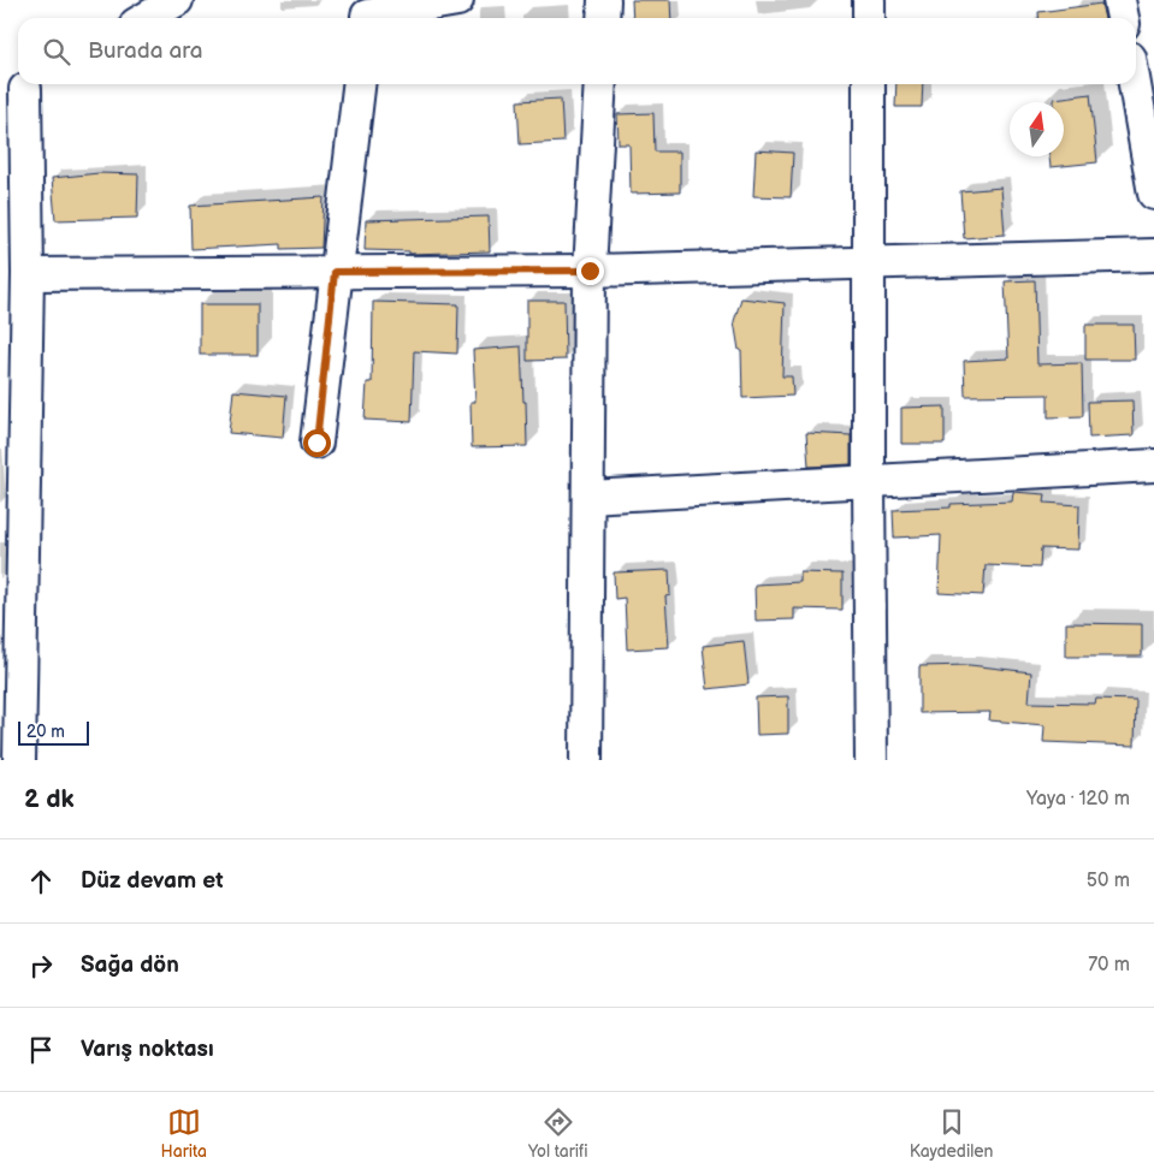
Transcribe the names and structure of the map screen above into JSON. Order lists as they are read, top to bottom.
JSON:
{
  "scale_bar": "20 m",
  "north": "top",
  "page": {
    "search": "Burada ara",
    "scale": "20 m",
    "heading": ["2 dk", "Yaya · 120 m"],
    "list": [
      ["Düz devam et", "50 m"],
      ["Sağa dön", "70 m"],
      "Varış noktası"
    ],
    "nav": ["Harita", "Yol tarifi", "Kaydedilen"]
  }
}
